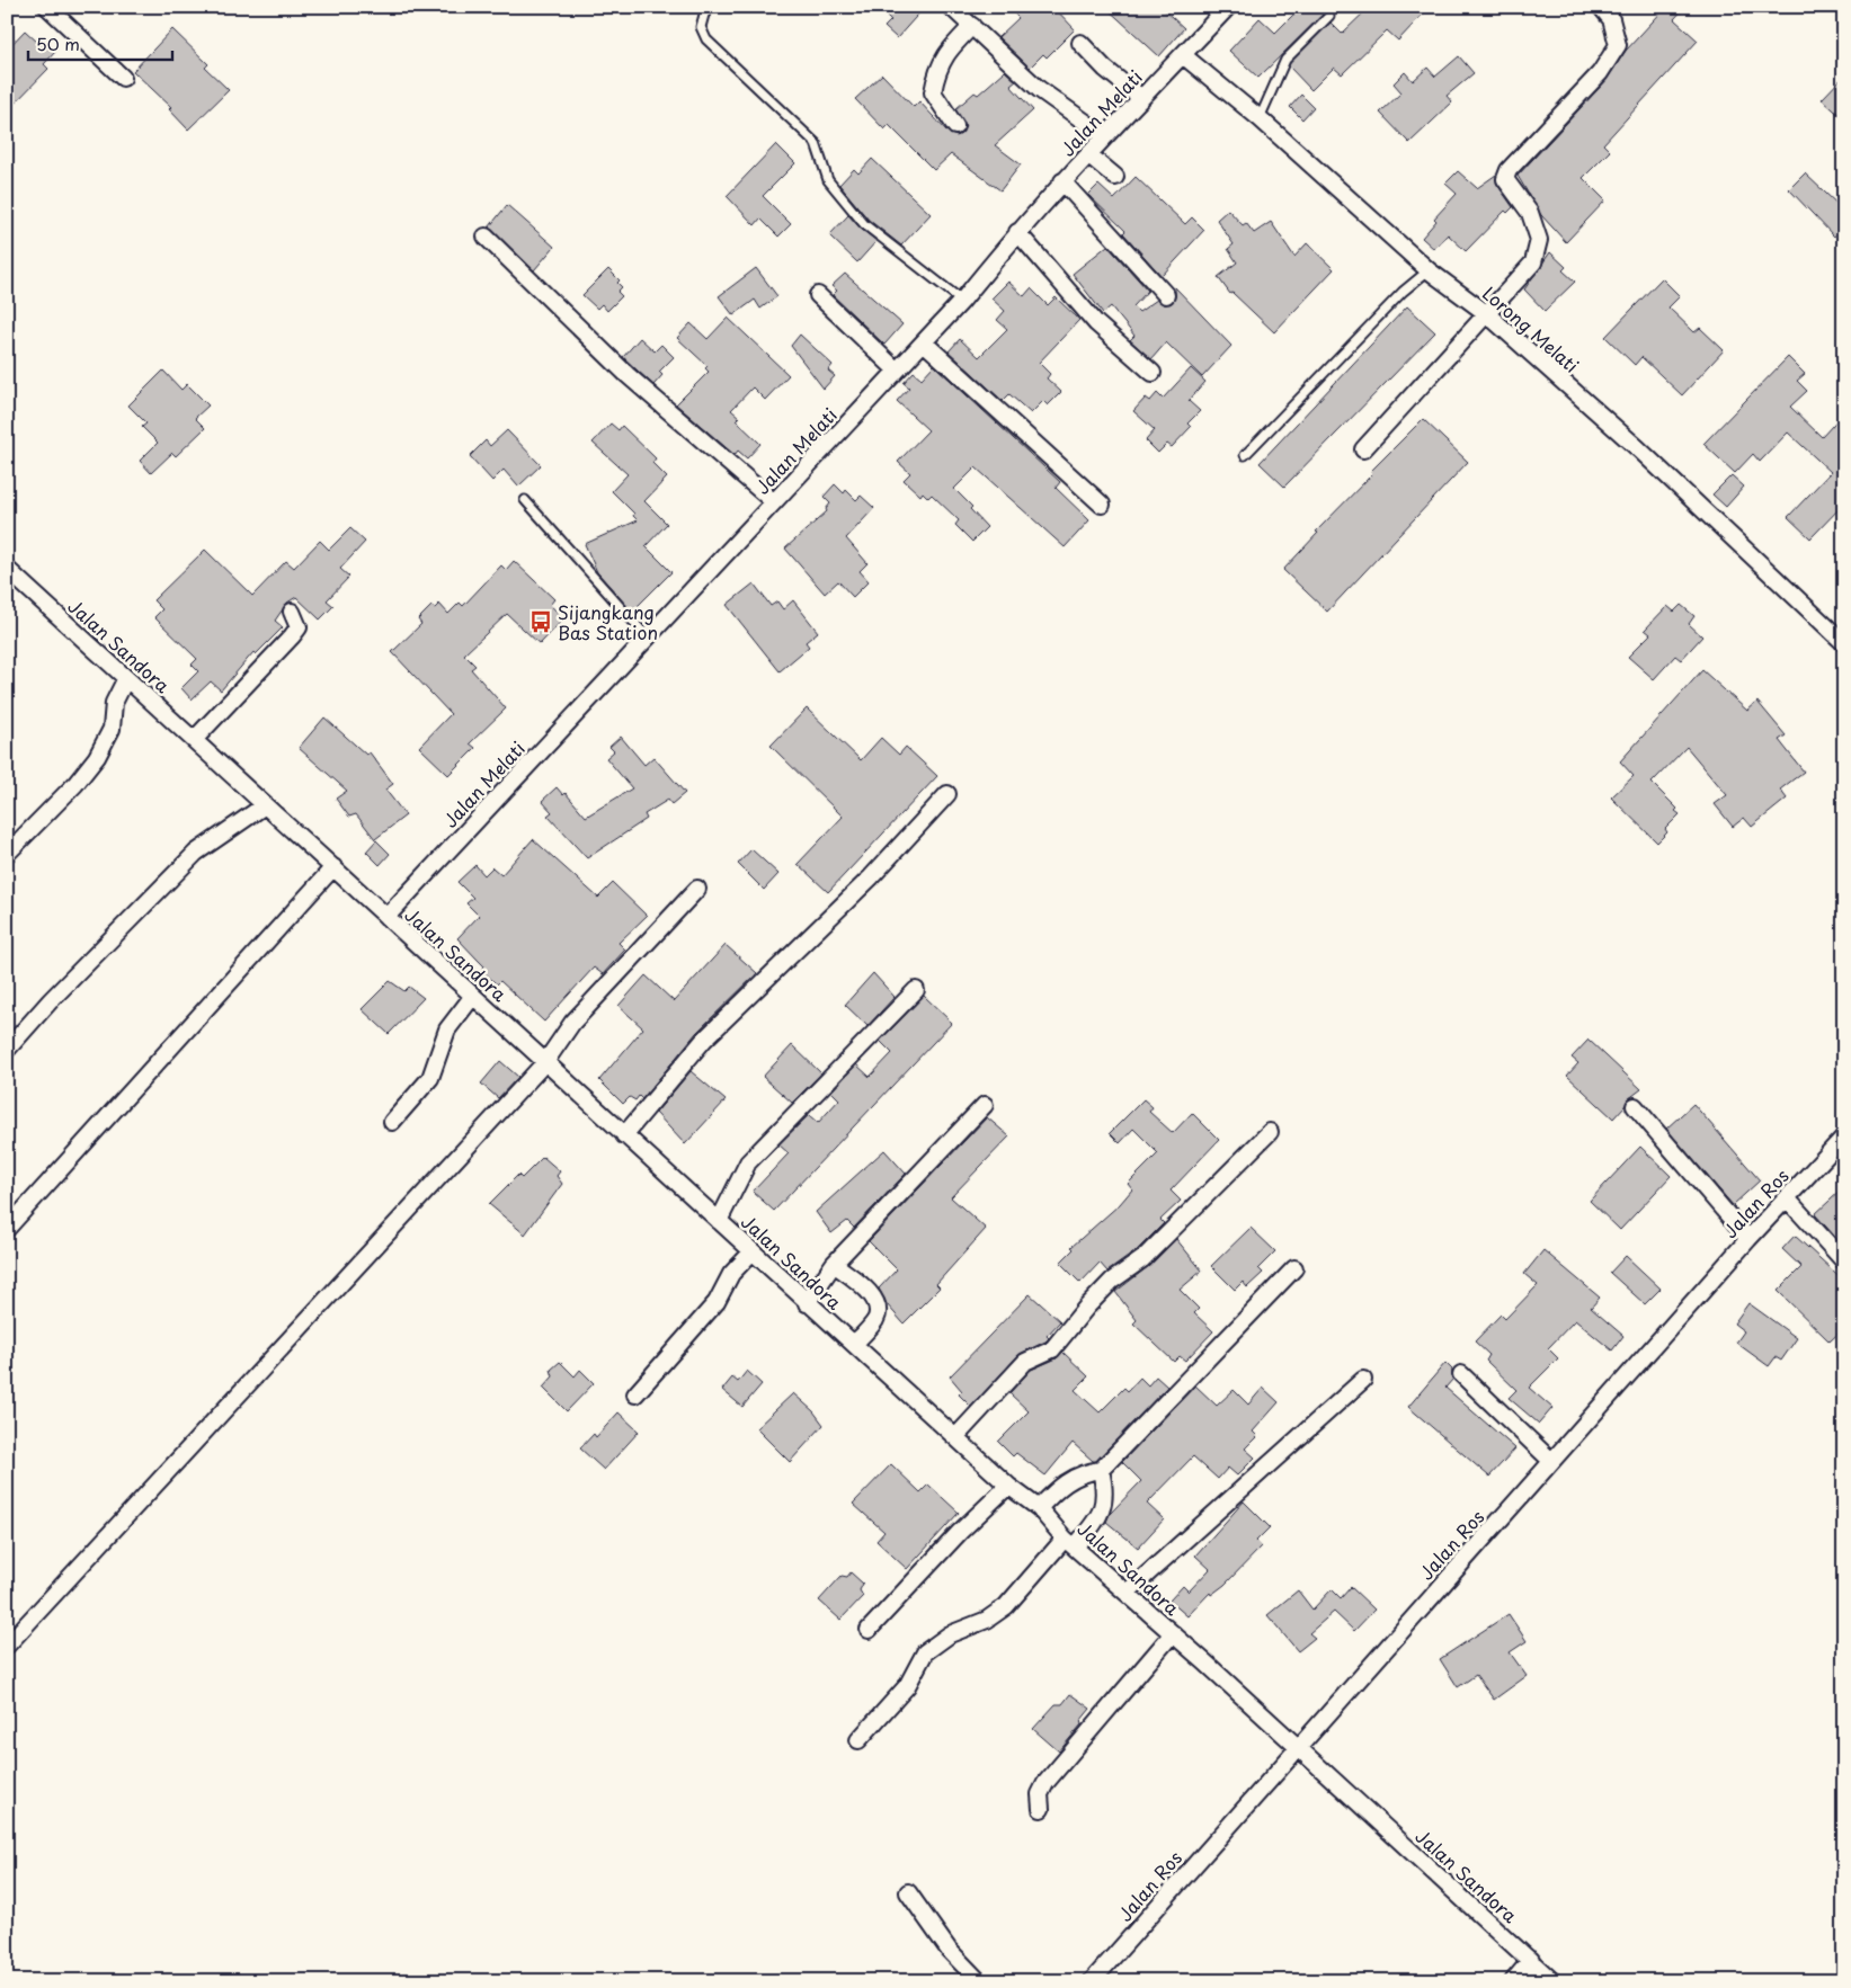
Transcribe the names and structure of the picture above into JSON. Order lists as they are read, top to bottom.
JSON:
{
  "streets": {
    "street": [
      "Jalan Melati",
      "Lorong Melati",
      "Jalan Sandora",
      "Jalan Ros"
    ]
  },
  "crossings": [
    ["Jalan Melati", "Lorong Melati"],
    ["Jalan Melati", "Jalan Sandora"],
    ["Jalan Sandora", "Jalan Ros"]
  ],
  "places": {
    "bus stop": ["Sijangkang Bas Station"]
  },
  "scale_bar": "50 m"
}
